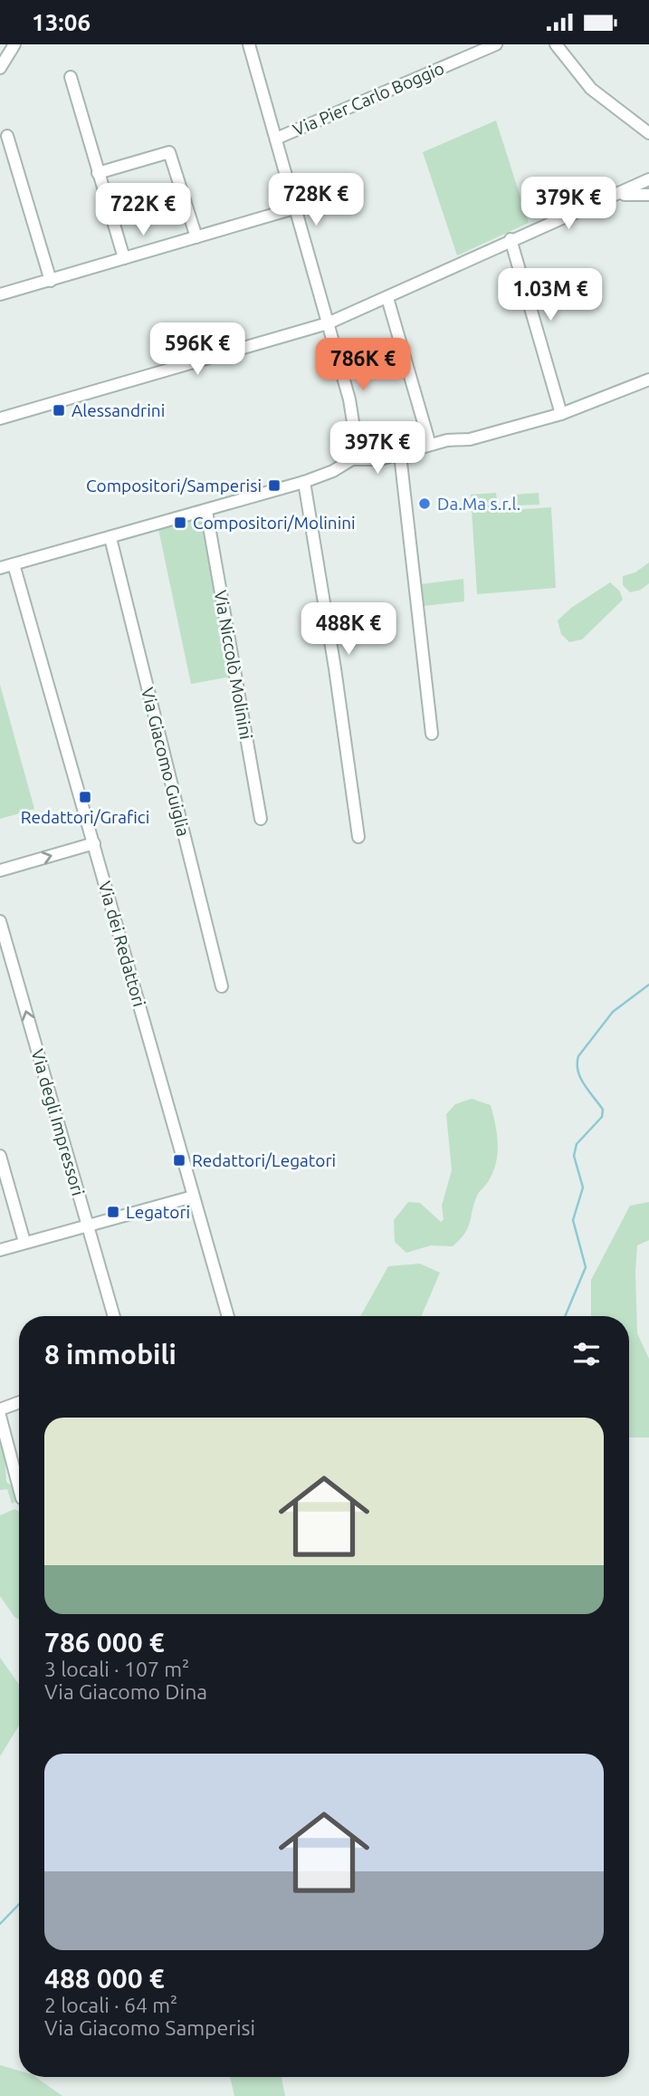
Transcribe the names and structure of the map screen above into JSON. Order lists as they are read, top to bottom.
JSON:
{
  "streets": {
    "street": [
      "Via Pier Carlo Boggio",
      "Via Niccolò Molinini",
      "Via Giacomo Guiglia",
      "Via dei Redattori",
      "Via degli Impressori"
    ]
  },
  "one_way": ["Via degli Impressori"],
  "places": {
    "transit": [
      "Alessandrini",
      "Compositori/Samperisi",
      "Compositori/Molinini",
      "Redattori/Grafici",
      "Redattori/Legatori",
      "Legatori"
    ],
    "other": ["Da.Ma s.r.l."]
  },
  "page": {
    "status": "13:06",
    "price": [
      "728K €",
      "379K €",
      "722K €",
      "1.03M €",
      "596K €",
      "786K €",
      "397K €",
      "488K €"
    ],
    "heading": "8 immobili",
    "list": [
      {
        "name": "786 000 €",
        "note": "3 locali · 107 m² · Via Giacomo Dina"
      },
      {
        "name": "488 000 €",
        "note": "2 locali · 64 m² · Via Giacomo Samperisi"
      }
    ]
  }
}
